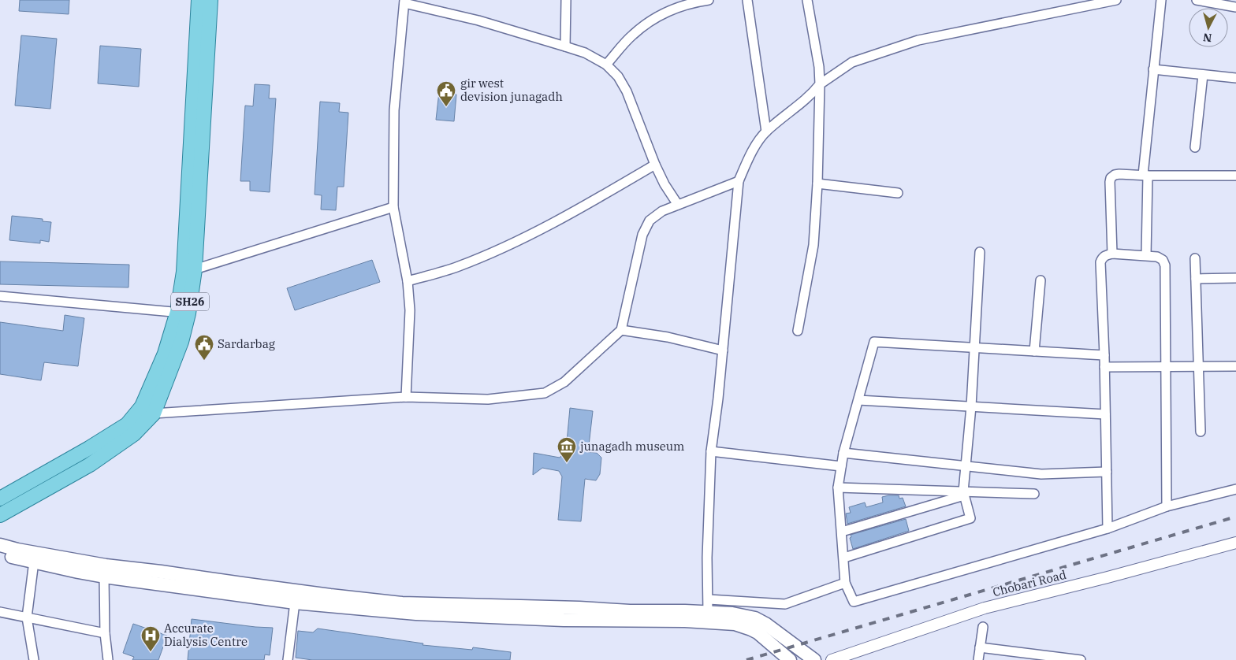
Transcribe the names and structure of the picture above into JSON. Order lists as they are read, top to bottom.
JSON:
{
  "streets": {
    "main road": ["SH26"],
    "street": ["Chobari Road"]
  },
  "places": {
    "public building": ["gir west devision junagadh", "Sardarbag"],
    "museum": ["junagadh museum"],
    "hospital": ["Accurate Dialysis Centre"]
  },
  "north": "bottom"
}
